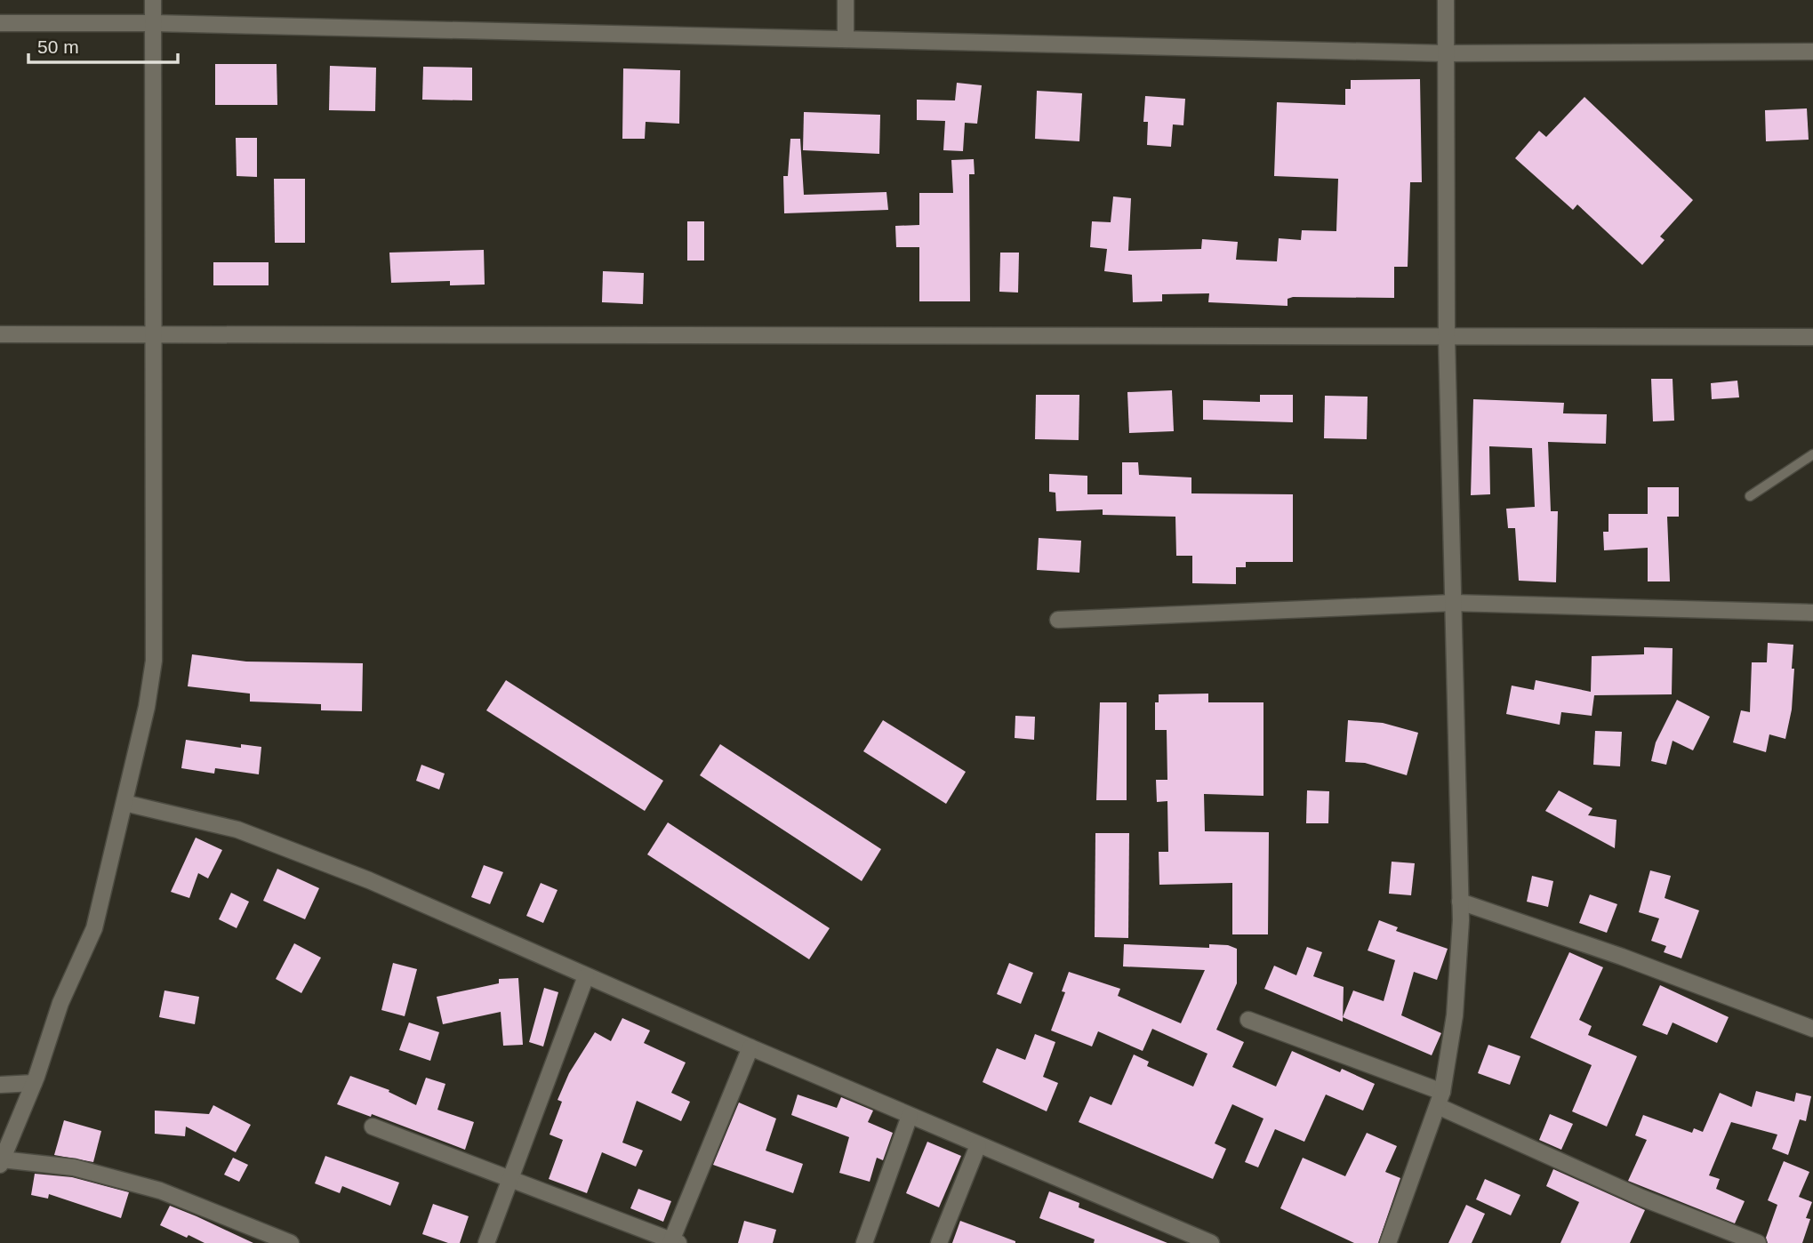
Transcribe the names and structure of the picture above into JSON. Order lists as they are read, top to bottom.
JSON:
{
  "scale_bar": "50 m"
}
